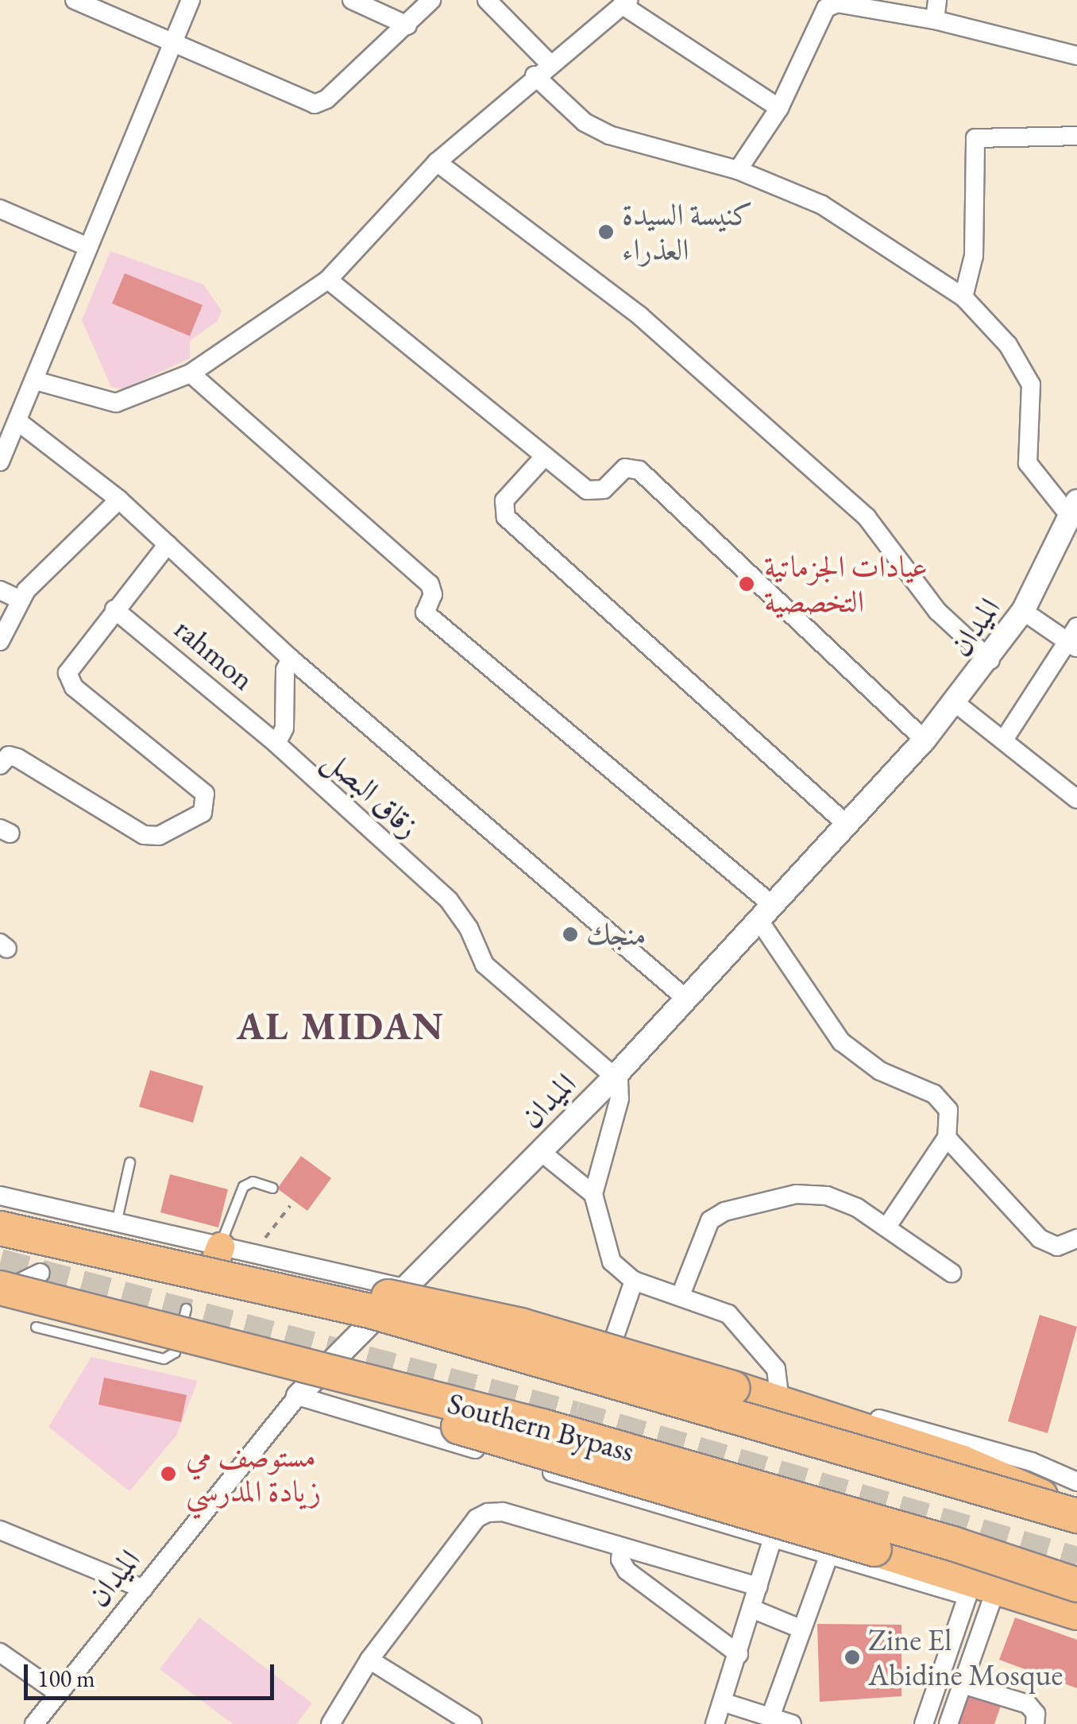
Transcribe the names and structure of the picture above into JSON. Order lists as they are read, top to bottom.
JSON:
{
  "streets": {
    "highway": ["Southern Bypass"],
    "street": ["الميدان", "rahmon", "زقاق البصل"]
  },
  "crossings": [
    ["الميدان", "زقاق البصل"],
    ["rahmon", "زقاق البصل"]
  ],
  "districts": ["AL MIDAN"],
  "places": [
    "كنيسة السيدة العذراء",
    "عيادات الجزماتية التخصصية",
    "منجك",
    "مستوصف مي زيادة المدرسي",
    "Zine El Abidine Mosque"
  ],
  "scale_bar": "100 m"
}
